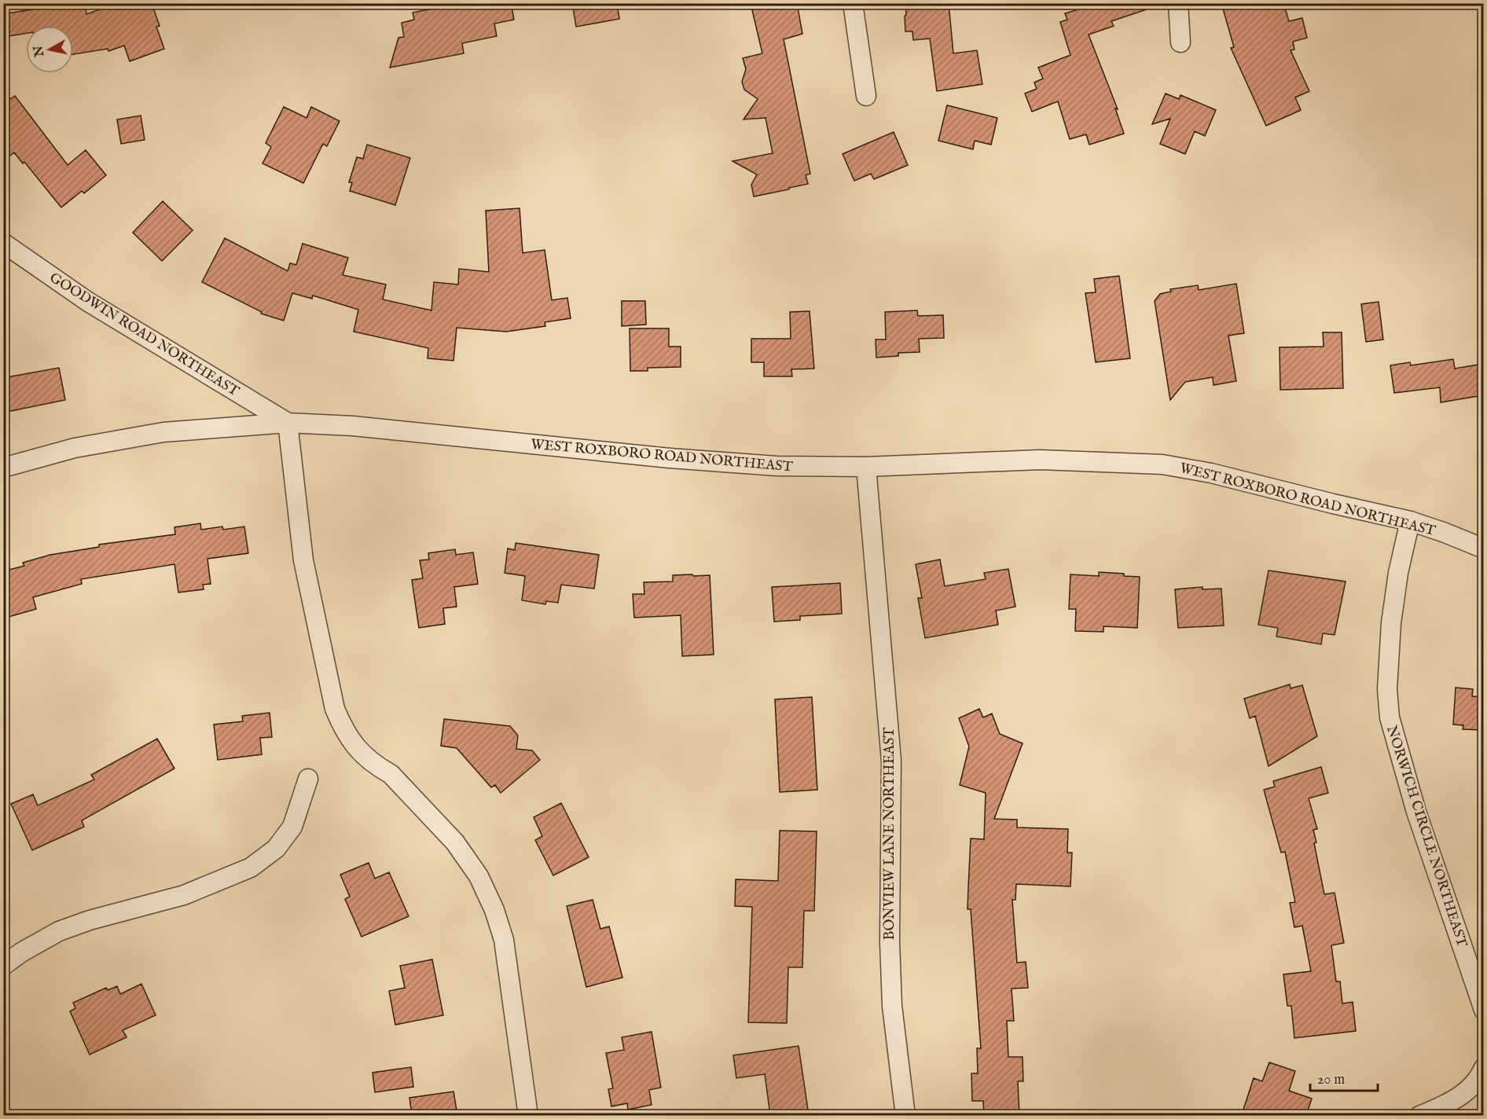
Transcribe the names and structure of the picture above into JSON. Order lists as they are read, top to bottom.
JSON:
{
  "streets": {
    "street": [
      "GOODWIN ROAD NORTHEAST",
      "WEST ROXBORO ROAD NORTHEAST",
      "BONVIEW LANE NORTHEAST",
      "NORWICH CIRCLE NORTHEAST"
    ]
  },
  "crossings": [
    ["GOODWIN ROAD NORTHEAST", "WEST ROXBORO ROAD NORTHEAST"],
    ["WEST ROXBORO ROAD NORTHEAST", "BONVIEW LANE NORTHEAST"],
    ["WEST ROXBORO ROAD NORTHEAST", "NORWICH CIRCLE NORTHEAST"]
  ],
  "scale_bar": "20 m",
  "north": "left"
}
